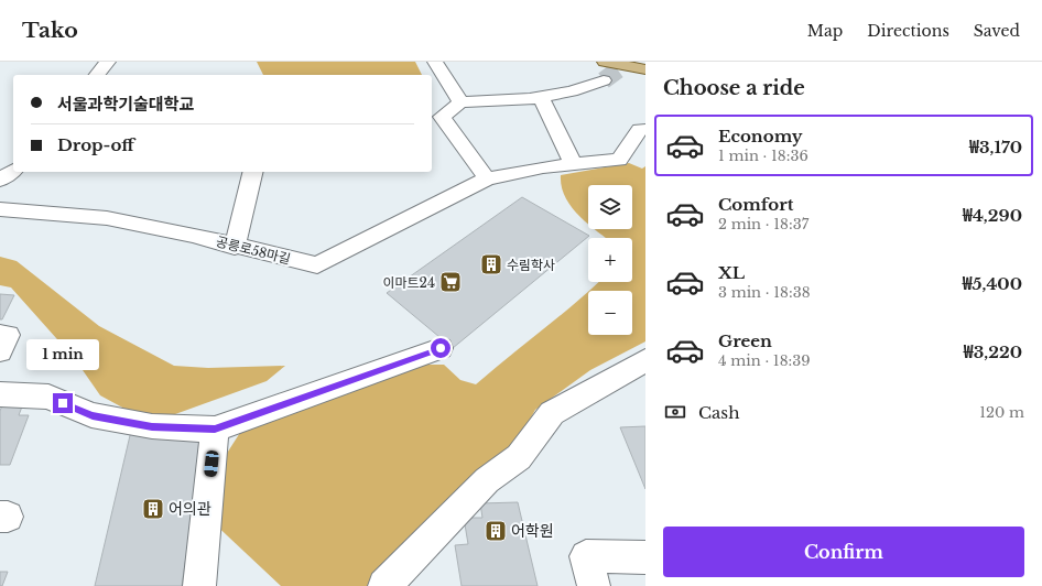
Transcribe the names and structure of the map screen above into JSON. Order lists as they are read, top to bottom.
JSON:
{
  "streets": {
    "street": ["공릉로58마길"]
  },
  "places": {
    "building": ["수림학사", "어의관", "어학원"],
    "supermarket": ["이마트24"]
  },
  "page": {
    "header": "Tako",
    "nav": ["Map", "Directions", "Saved"],
    "heading": "Choose a ride",
    "banner": ["서울과학기술대학교", "Drop-off"],
    "list": [
      {
        "name": "Economy",
        "note": "1 min · 18:36",
        "value": "₩3,170"
      },
      {
        "name": "Comfort",
        "note": "2 min · 18:37",
        "value": "₩4,290"
      },
      {
        "name": "XL",
        "note": "3 min · 18:38",
        "value": "₩5,400"
      },
      {
        "name": "Green",
        "note": "4 min · 18:39",
        "value": "₩3,220"
      }
    ],
    "map_buttons": ["+", "−"],
    "bubble": "1 min",
    "pay": ["Cash", "120 m"],
    "buttons": "Confirm"
  }
}
